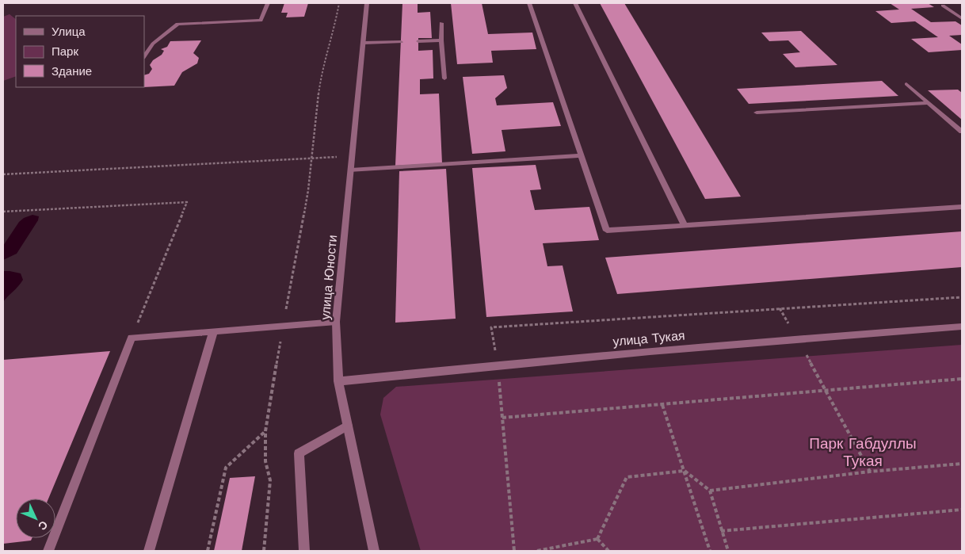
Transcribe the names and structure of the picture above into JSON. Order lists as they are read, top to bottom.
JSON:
{
  "streets": {
    "street": ["улица Юности", "улица Тукая"]
  },
  "crossings": [
    ["улица Юности", "улица Тукая"]
  ],
  "parks": ["Парк Габдуллы Тукая"],
  "legend": ["Улица", "Парк", "Здание"],
  "north": "bottom right"
}
